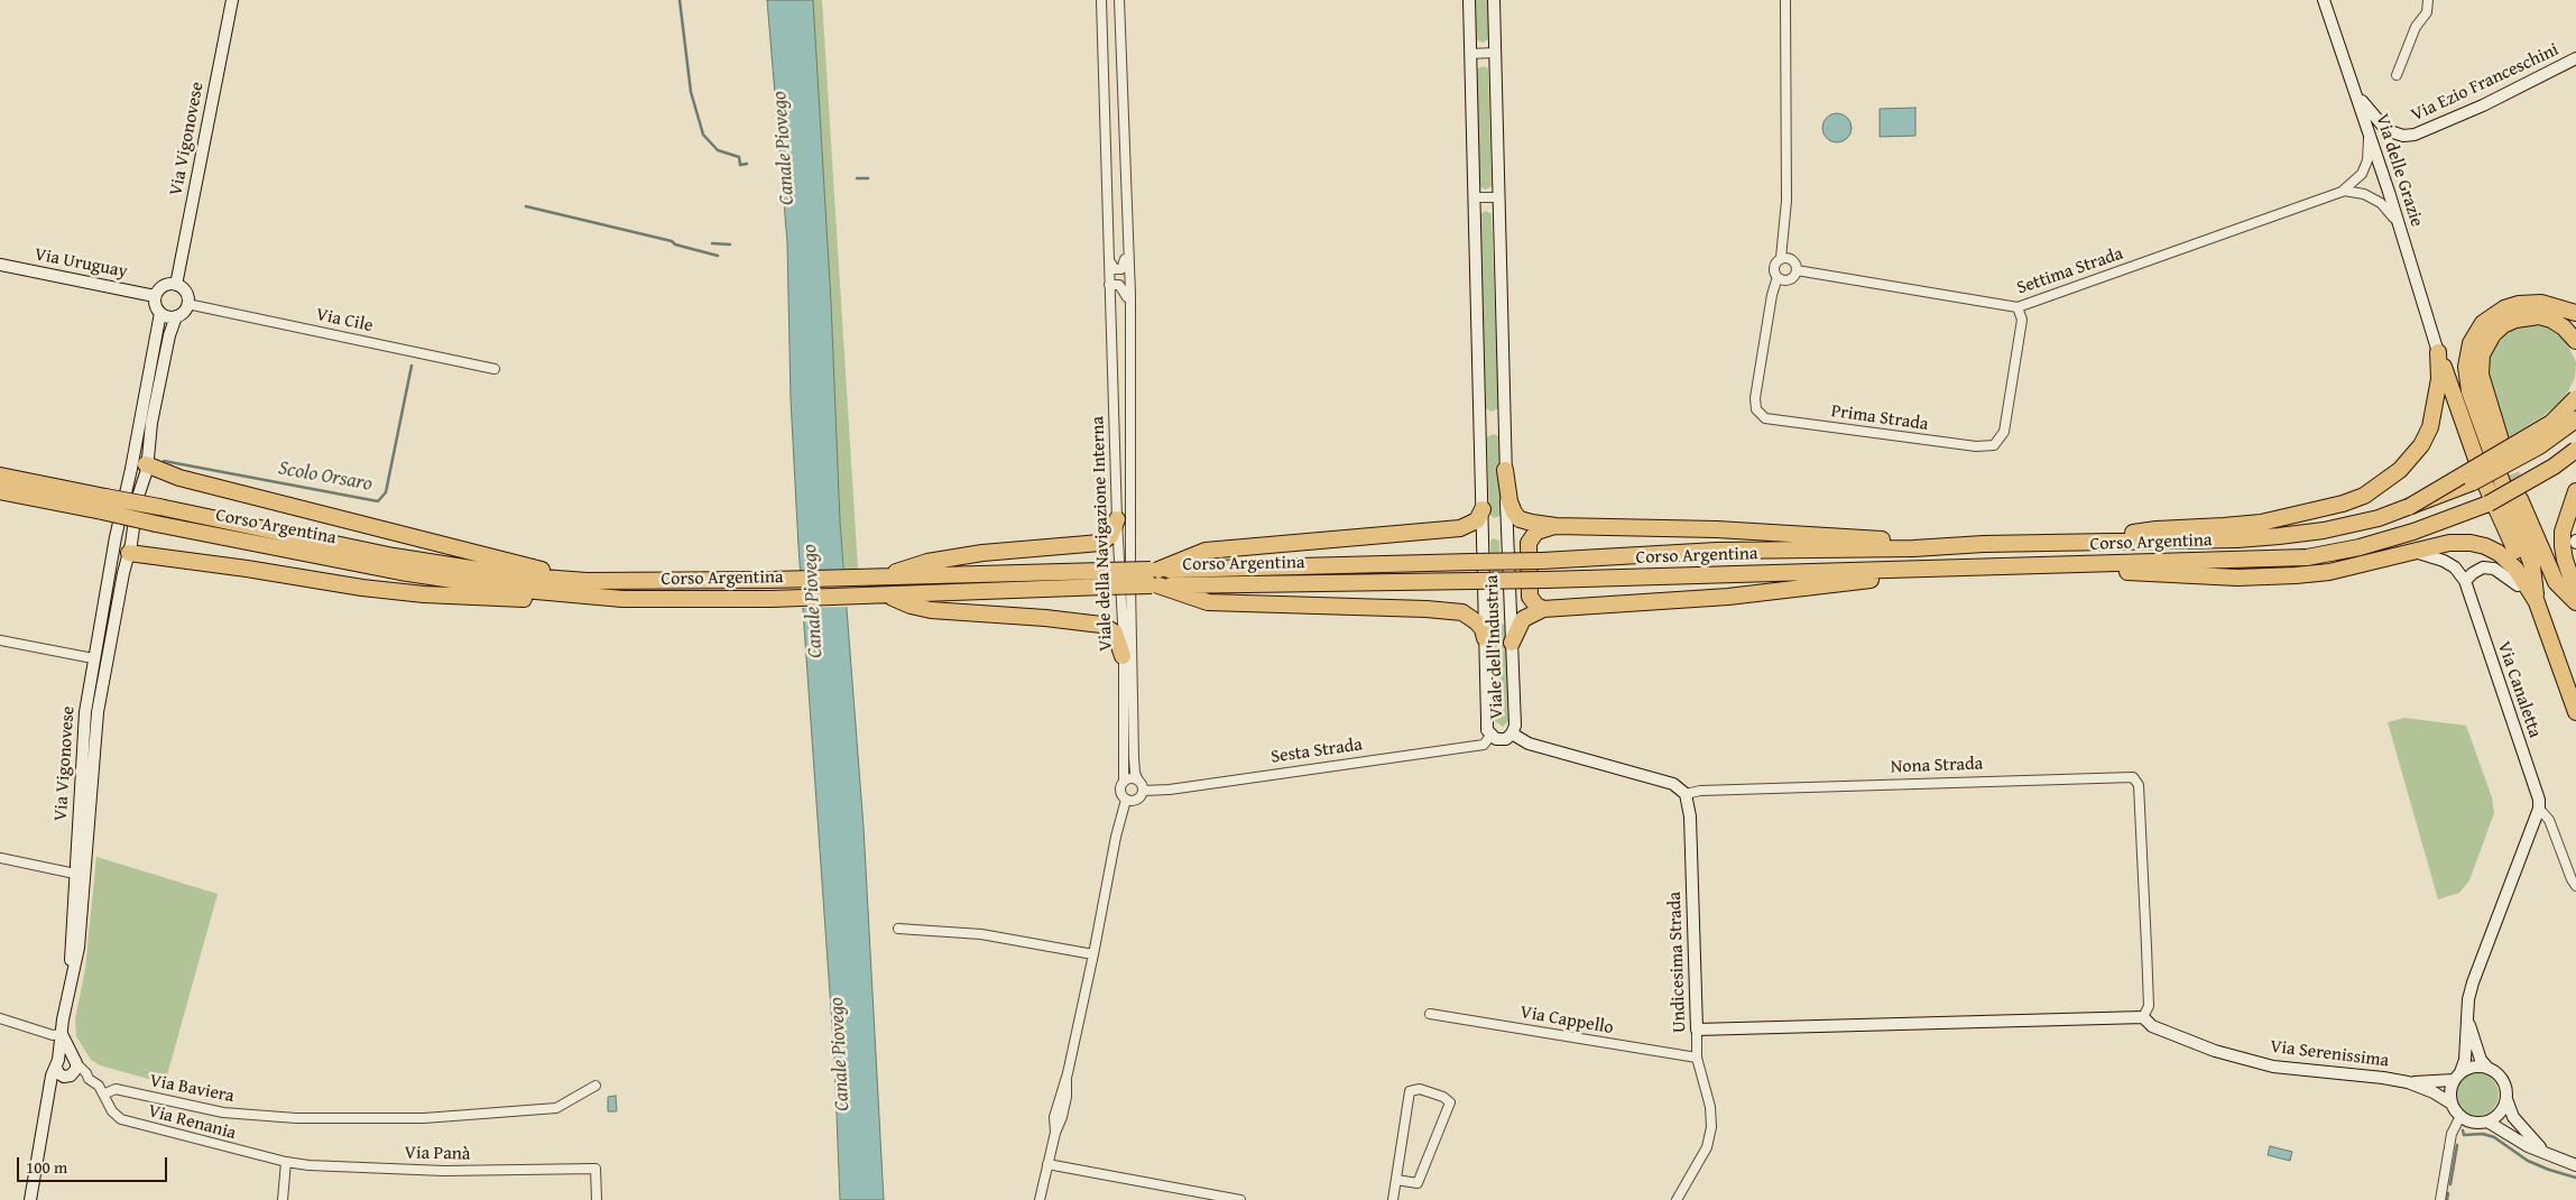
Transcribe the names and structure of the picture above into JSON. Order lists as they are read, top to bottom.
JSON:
{
  "streets": {
    "highway": ["Corso Argentina"],
    "street": [
      "Via Ezio Franceschini",
      "Via Vigonovese",
      "Via delle Grazie",
      "Via Uruguay",
      "Settima Strada",
      "Via Cile",
      "Prima Strada",
      "Viale della Navigazione Interna",
      "Viale dell'Industria",
      "Via Canaletta",
      "Sesta Strada",
      "Nona Strada",
      "Undicesima Strada",
      "Via Cappello",
      "Via Serenissima",
      "Via Baviera",
      "Via Renania",
      "Via Panà"
    ]
  },
  "crossings": [
    ["Via Ezio Franceschini", "Via delle Grazie"],
    ["Via Vigonovese", "Via Uruguay"],
    ["Via Vigonovese", "Via Cile"],
    ["Via delle Grazie", "Settima Strada"],
    ["Via Uruguay", "Via Cile"],
    ["Settima Strada", "Prima Strada"],
    ["Viale della Navigazione Interna", "Sesta Strada"],
    ["Viale dell'Industria", "Sesta Strada"],
    ["Nona Strada", "Undicesima Strada"],
    ["Nona Strada", "Via Serenissima"],
    ["Undicesima Strada", "Via Cappello"],
    ["Via Baviera", "Via Renania"],
    ["Via Baviera", "Via Panà"],
    ["Via Renania", "Via Panà"]
  ],
  "water": ["Canale Piovego", "Scolo Orsaro"],
  "scale_bar": "100 m"
}
